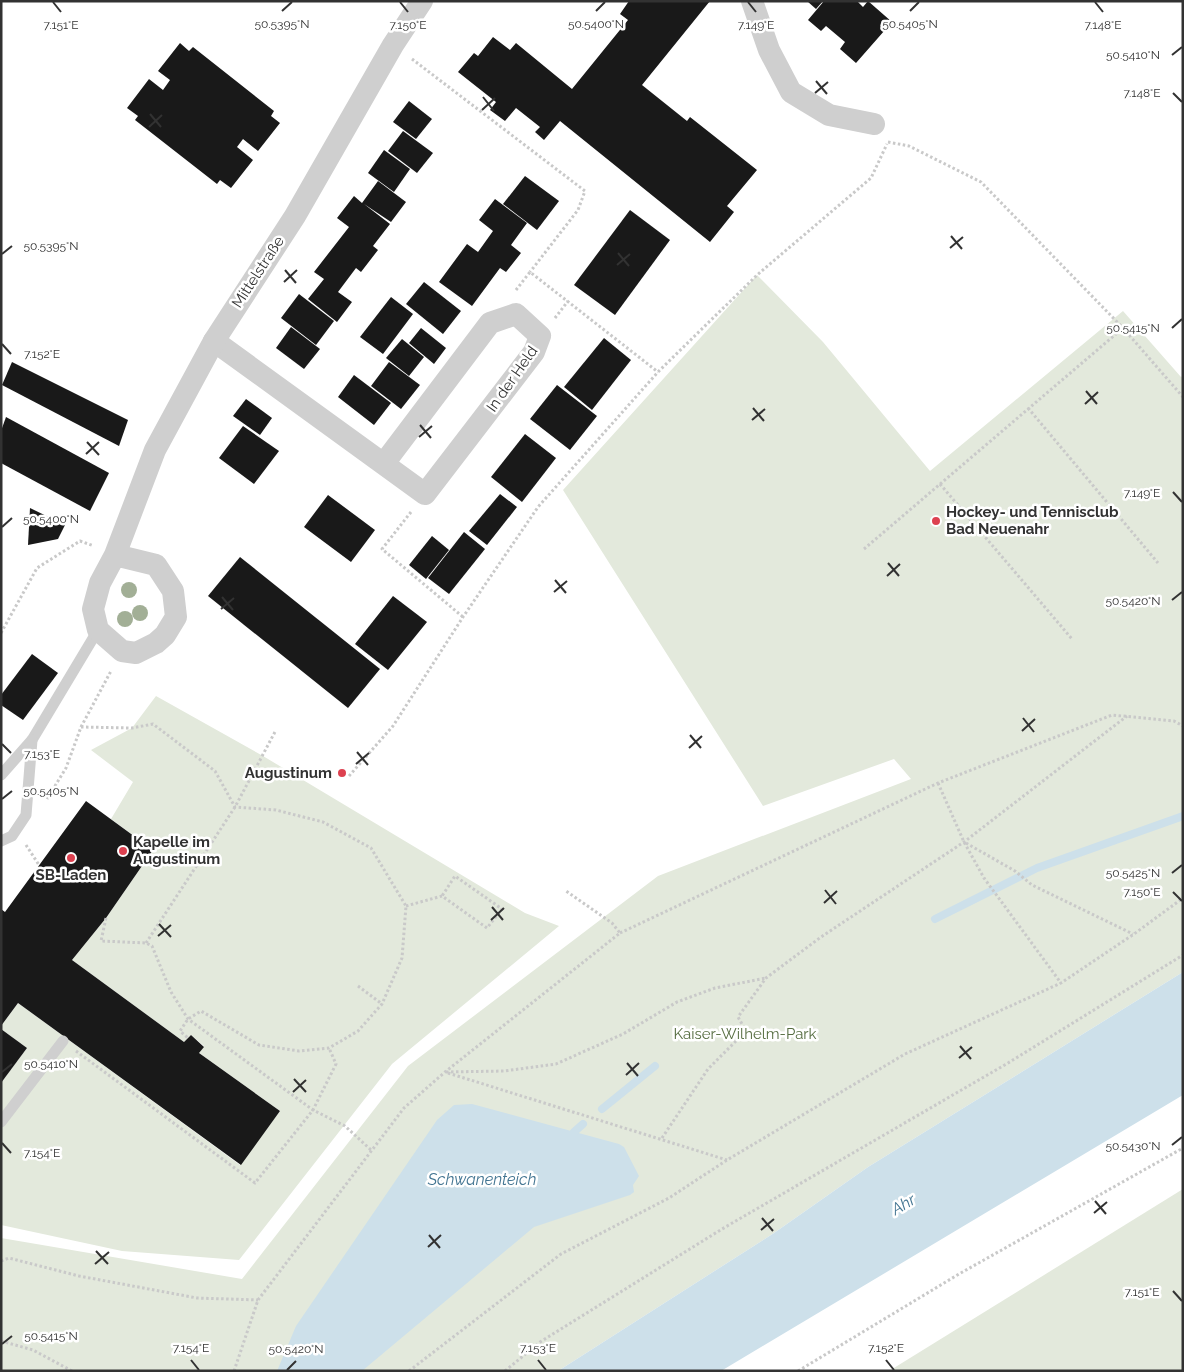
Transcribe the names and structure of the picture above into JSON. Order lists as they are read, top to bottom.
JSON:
{
  "streets": {
    "street": ["Mittelstraße", "In der Held"]
  },
  "water": ["Schwanenteich", "Ahr"],
  "parks": ["Kaiser-Wilhelm-Park"],
  "places": [
    "Hockey- und Tennisclub Bad Neuenahr",
    "Augustinum",
    "Kapelle im Augustinum",
    "SB-Laden"
  ],
  "coordinates": [
    "50.5395°N",
    "50.5400°N",
    "50.5405°N",
    "7.151°E",
    "7.150°E",
    "7.149°E",
    "7.148°E",
    "50.5410°N",
    "50.5415°N",
    "7.152°E",
    "50.5420°N",
    "7.153°E",
    "50.5425°N",
    "50.5430°N",
    "7.154°E"
  ]
}
